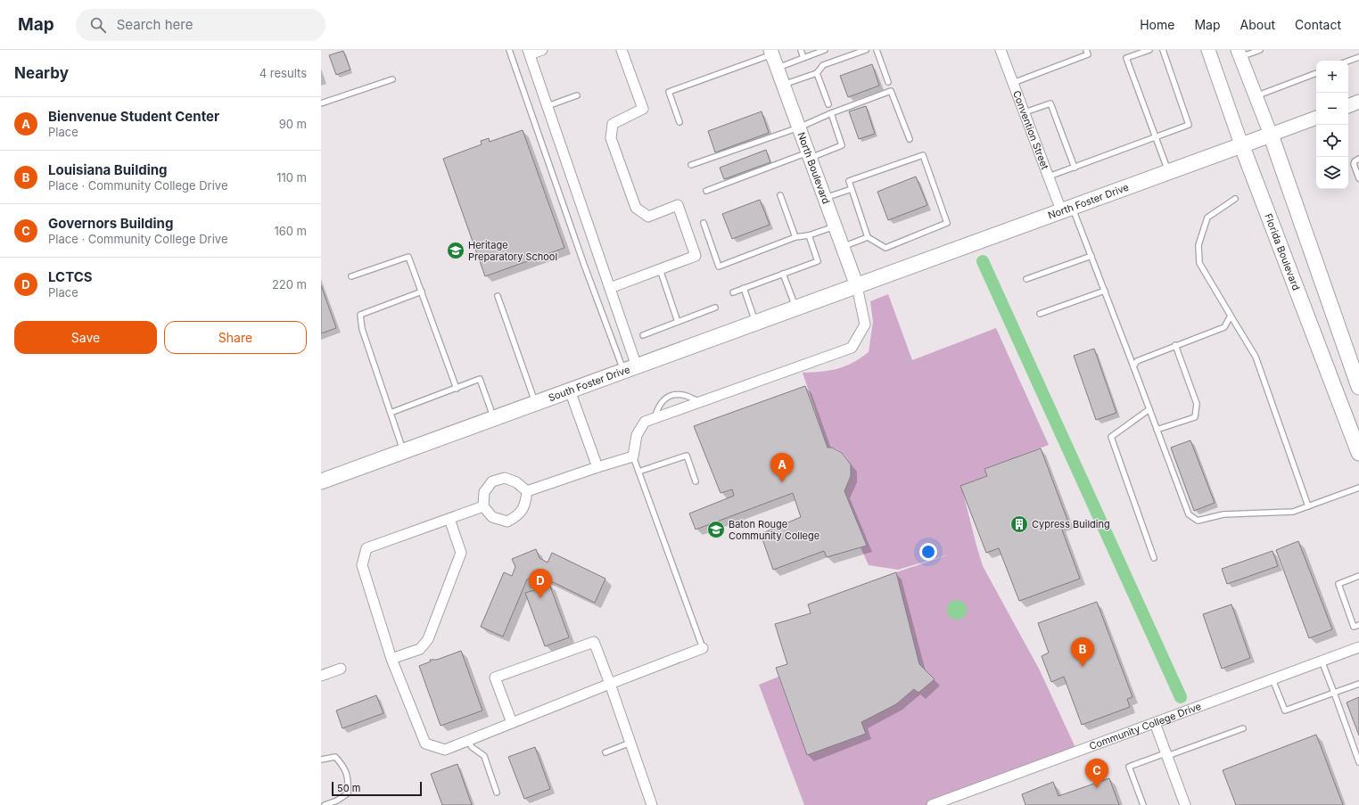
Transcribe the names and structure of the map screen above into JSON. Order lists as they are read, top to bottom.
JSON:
{
  "streets": {
    "main road": [
      "North Boulevard",
      "North Foster Drive",
      "Florida Boulevard",
      "South Foster Drive"
    ],
    "street": ["Convention Street", "Community College Drive"]
  },
  "crossings": [
    ["Convention Street", "North Foster Drive"],
    ["North Boulevard", "North Foster Drive"],
    ["North Boulevard", "South Foster Drive"],
    ["North Foster Drive", "Florida Boulevard"],
    ["North Foster Drive", "South Foster Drive"]
  ],
  "places": {
    "school or university": ["Heritage Preparatory School", "Baton Rouge Community College"],
    "building": ["Cypress Building"]
  },
  "scale_bar": "50 m",
  "page": {
    "header": "Map",
    "search": "Search here",
    "nav": [
      "Home",
      "Map",
      "About",
      "Contact"
    ],
    "heading": ["Nearby", "4 results"],
    "map_buttons": ["+", "−"],
    "list": [
      {
        "mark": "A",
        "name": "Bienvenue Student Center",
        "note": "Place",
        "value": "90 m"
      },
      {
        "mark": "B",
        "name": "Louisiana Building",
        "note": "Place · Community College Drive",
        "value": "110 m"
      },
      {
        "mark": "C",
        "name": "Governors Building",
        "note": "Place · Community College Drive",
        "value": "160 m"
      },
      {
        "mark": "D",
        "name": "LCTCS",
        "note": "Place",
        "value": "220 m"
      }
    ],
    "buttons": ["Save", "Share"],
    "pins": [
      "A",
      "D",
      "B",
      "C"
    ],
    "scale": "50 m"
  }
}
